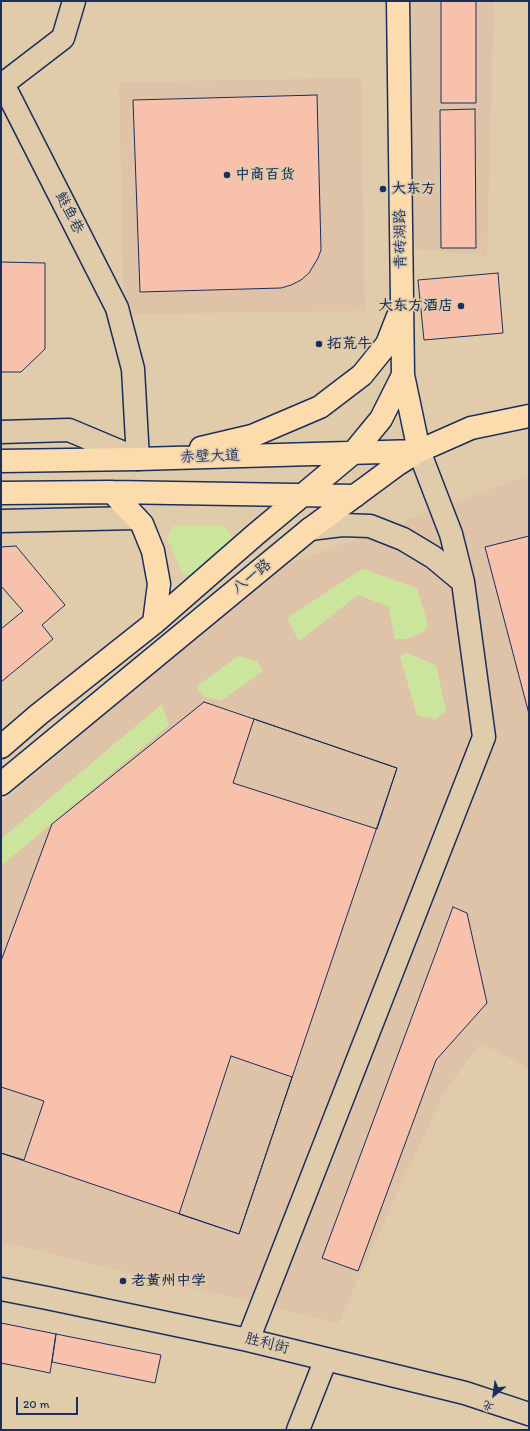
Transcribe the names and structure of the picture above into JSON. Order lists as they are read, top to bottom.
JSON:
{
  "streets": {
    "main road": ["青砖湖路", "赤壁大道", "八一路"],
    "street": ["鲢鱼巷", "胜利街"]
  },
  "crossings": [
    ["鲢鱼巷", "赤壁大道"],
    ["青砖湖路", "赤壁大道"],
    ["青砖湖路", "八一路"],
    ["赤壁大道", "八一路"]
  ],
  "places": [
    "中商百货",
    "大东方",
    "大东方酒店",
    "拓荒牛",
    "老黄州中学"
  ],
  "scale_bar": "20 m",
  "north": "bottom left"
}
